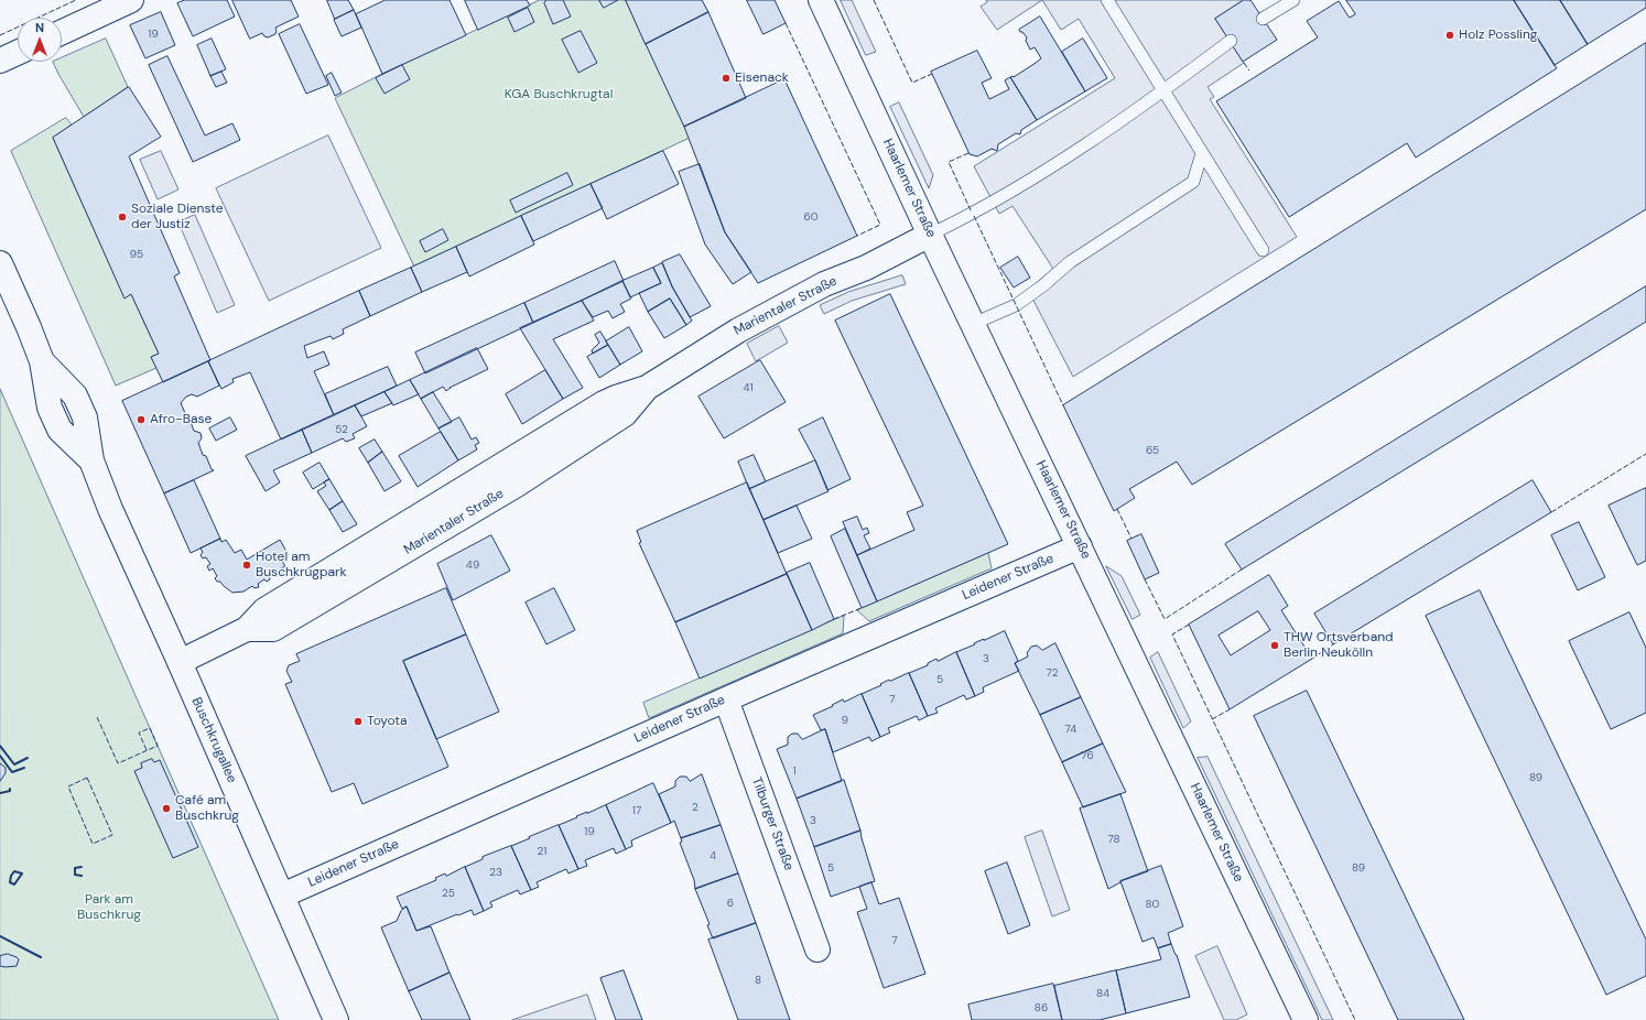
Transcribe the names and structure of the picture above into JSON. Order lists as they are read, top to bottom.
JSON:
{
  "streets": {
    "street": [
      "Haarlemer Straße",
      "Marientaler Straße",
      "Leidener Straße",
      "Buschkrugallee",
      "Tilburger Straße"
    ]
  },
  "crossings": [
    ["Haarlemer Straße", "Marientaler Straße"],
    ["Haarlemer Straße", "Leidener Straße"],
    ["Marientaler Straße", "Buschkrugallee"],
    ["Leidener Straße", "Buschkrugallee"],
    ["Leidener Straße", "Tilburger Straße"]
  ],
  "parks": ["KGA Buschkrugtal", "Park am Buschkrug"],
  "places": [
    "Holz Possling",
    "Eisenack",
    "Soziale Dienste der Justiz",
    "Afro-Base",
    "Hotel am Buschkrugpark",
    "THW Ortsverband Berlin Neukölln",
    "Toyota",
    "Café am Buschkrug"
  ],
  "house_numbers": [
    "19",
    "60",
    "95",
    "41",
    "52",
    "65",
    "49",
    "3",
    "72",
    "5",
    "7",
    "9",
    "74",
    "76",
    "1",
    "89",
    "2",
    "17",
    "3",
    "19",
    "78",
    "21",
    "4",
    "5",
    "89",
    "23",
    "25",
    "6",
    "80",
    "7",
    "8",
    "84",
    "86"
  ],
  "north": "top"
}
